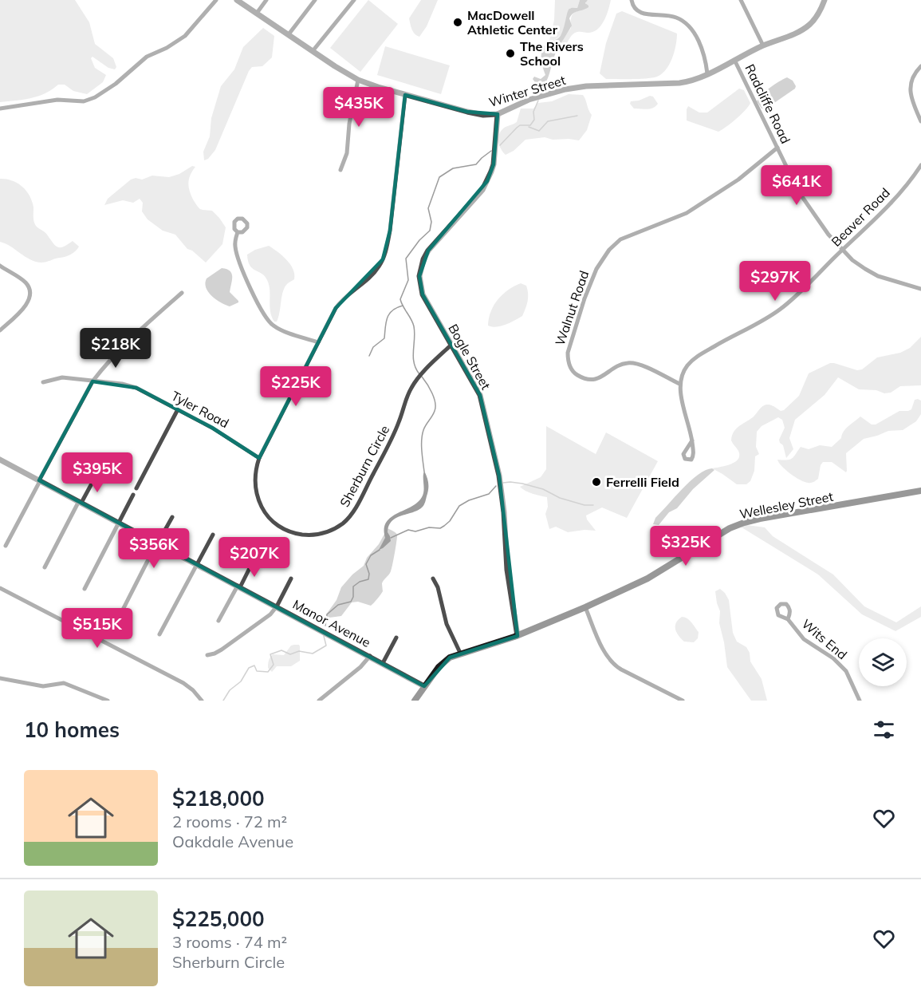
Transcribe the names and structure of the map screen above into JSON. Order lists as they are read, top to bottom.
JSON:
{
  "streets": {
    "main road": ["Wellesley Street"],
    "street": [
      "Winter Street",
      "Radcliffe Road",
      "Beaver Road",
      "Walnut Road",
      "Bogle Street",
      "Tyler Road",
      "Sherburn Circle",
      "Manor Avenue",
      "Wits End"
    ]
  },
  "crossings": [
    ["Winter Street", "Radcliffe Road"],
    ["Winter Street", "Bogle Street"],
    ["Winter Street", "Sherburn Circle"],
    ["Radcliffe Road", "Beaver Road"],
    ["Radcliffe Road", "Walnut Road"],
    ["Beaver Road", "Walnut Road"],
    ["Bogle Street", "Sherburn Circle"],
    ["Bogle Street", "Wellesley Street"],
    ["Tyler Road", "Sherburn Circle"]
  ],
  "places": ["MacDowell Athletic Center", "The Rivers School", "Ferrelli Field"],
  "page": {
    "price": [
      "$435K",
      "$641K",
      "$297K",
      "$218K",
      "$225K",
      "$395K",
      "$325K",
      "$356K",
      "$207K",
      "$515K"
    ],
    "heading": "10 homes",
    "list": [
      {
        "name": "$218,000",
        "note": "2 rooms · 72 m² · Oakdale Avenue"
      },
      {
        "name": "$225,000",
        "note": "3 rooms · 74 m² · Sherburn Circle"
      }
    ]
  }
}
